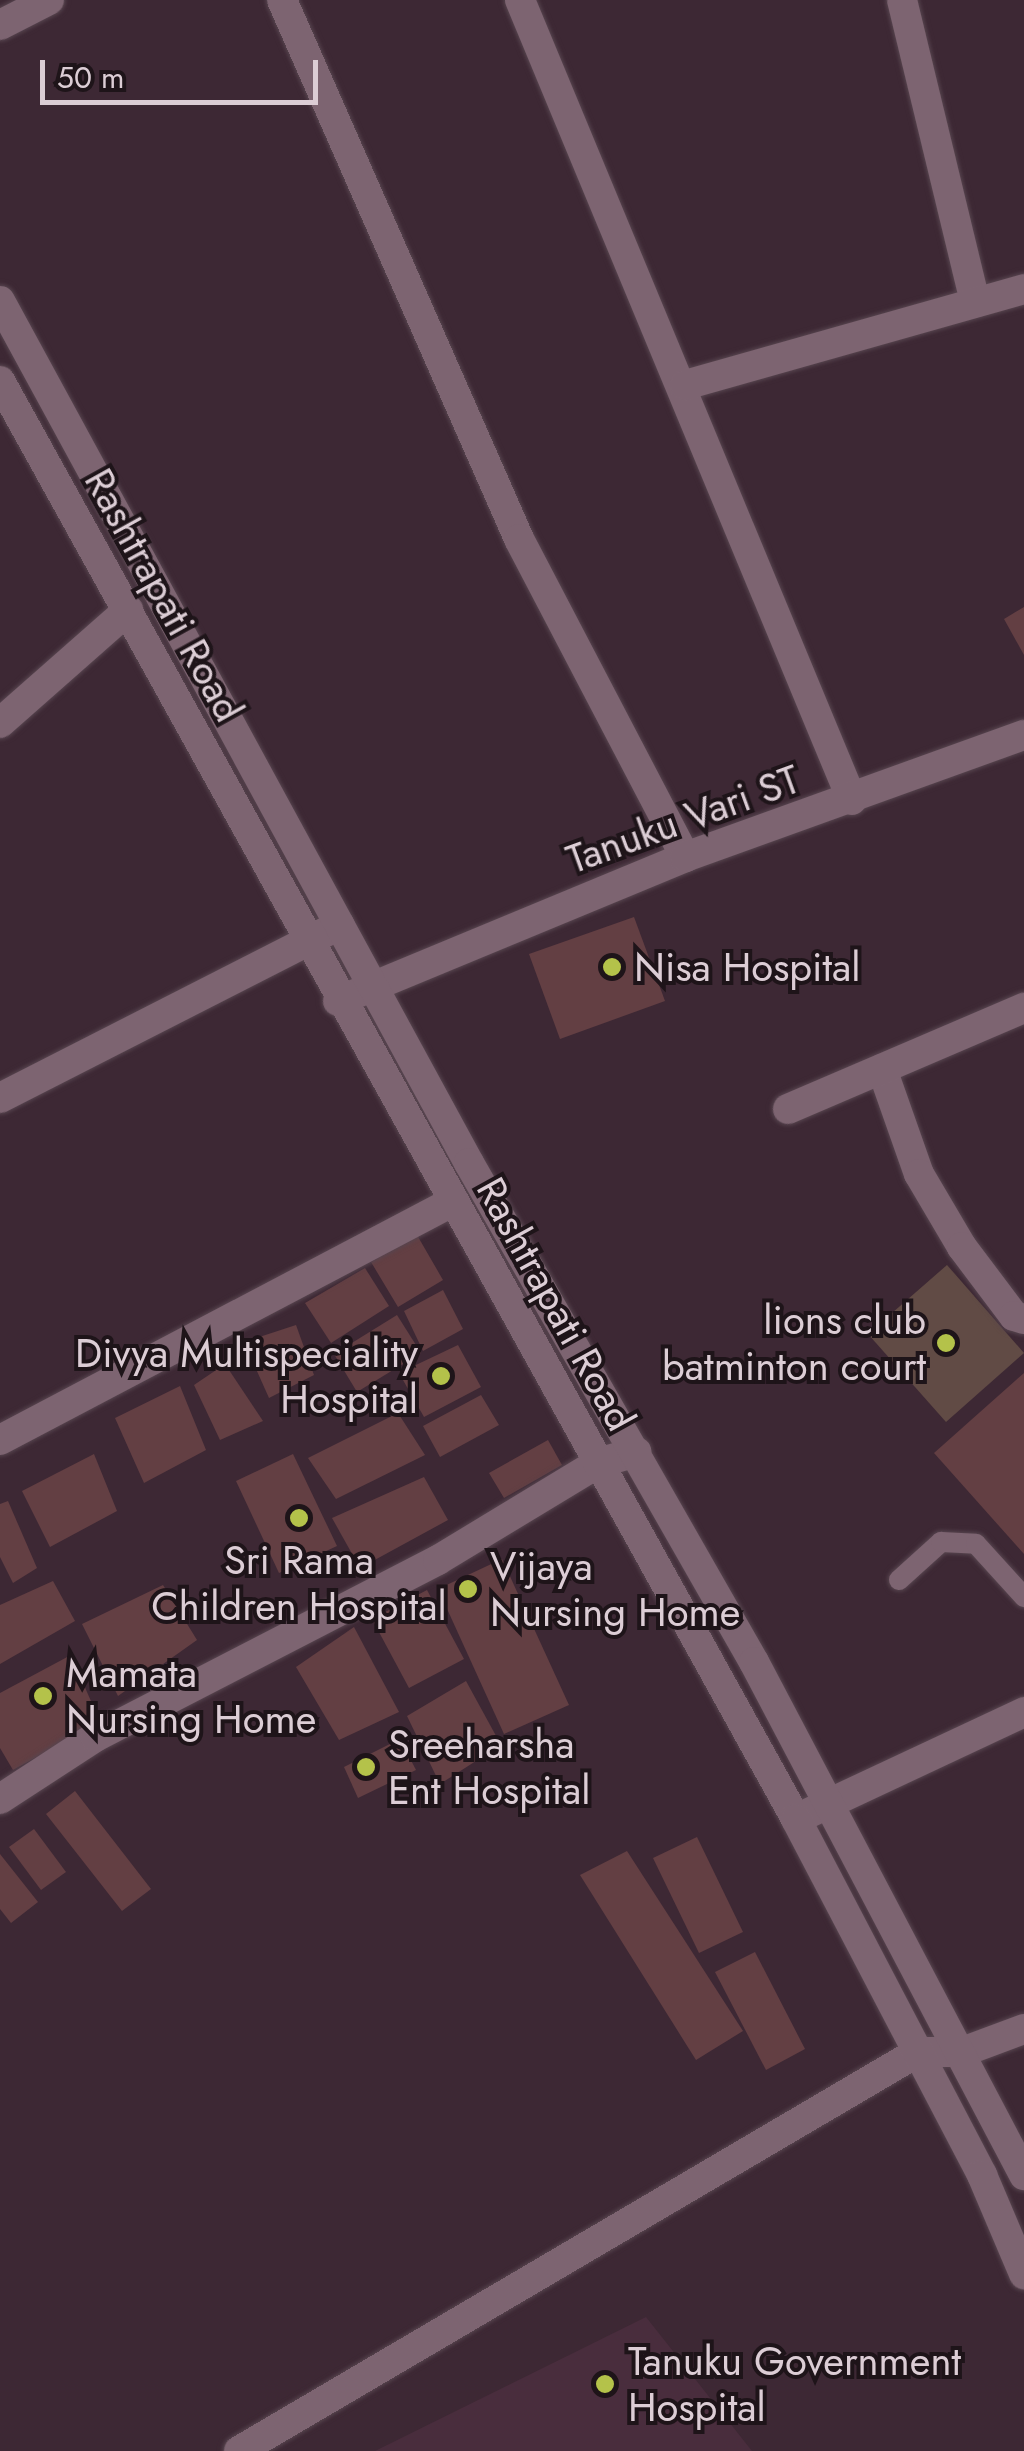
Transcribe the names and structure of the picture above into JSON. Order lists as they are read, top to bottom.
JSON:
{
  "streets": {
    "street": ["Rashtrapati Road", "Tanuku Vari ST"]
  },
  "crossings": [
    ["Rashtrapati Road", "Tanuku Vari ST"]
  ],
  "places": [
    "Nisa Hospital",
    "lions club batminton court",
    "Divya Multispeciality Hospital",
    "Sri Rama Children Hospital",
    "Vijaya Nursing Home",
    "Mamata Nursing Home",
    "Sreeharsha Ent Hospital",
    "Tanuku Government Hospital"
  ],
  "scale_bar": "50 m"
}
